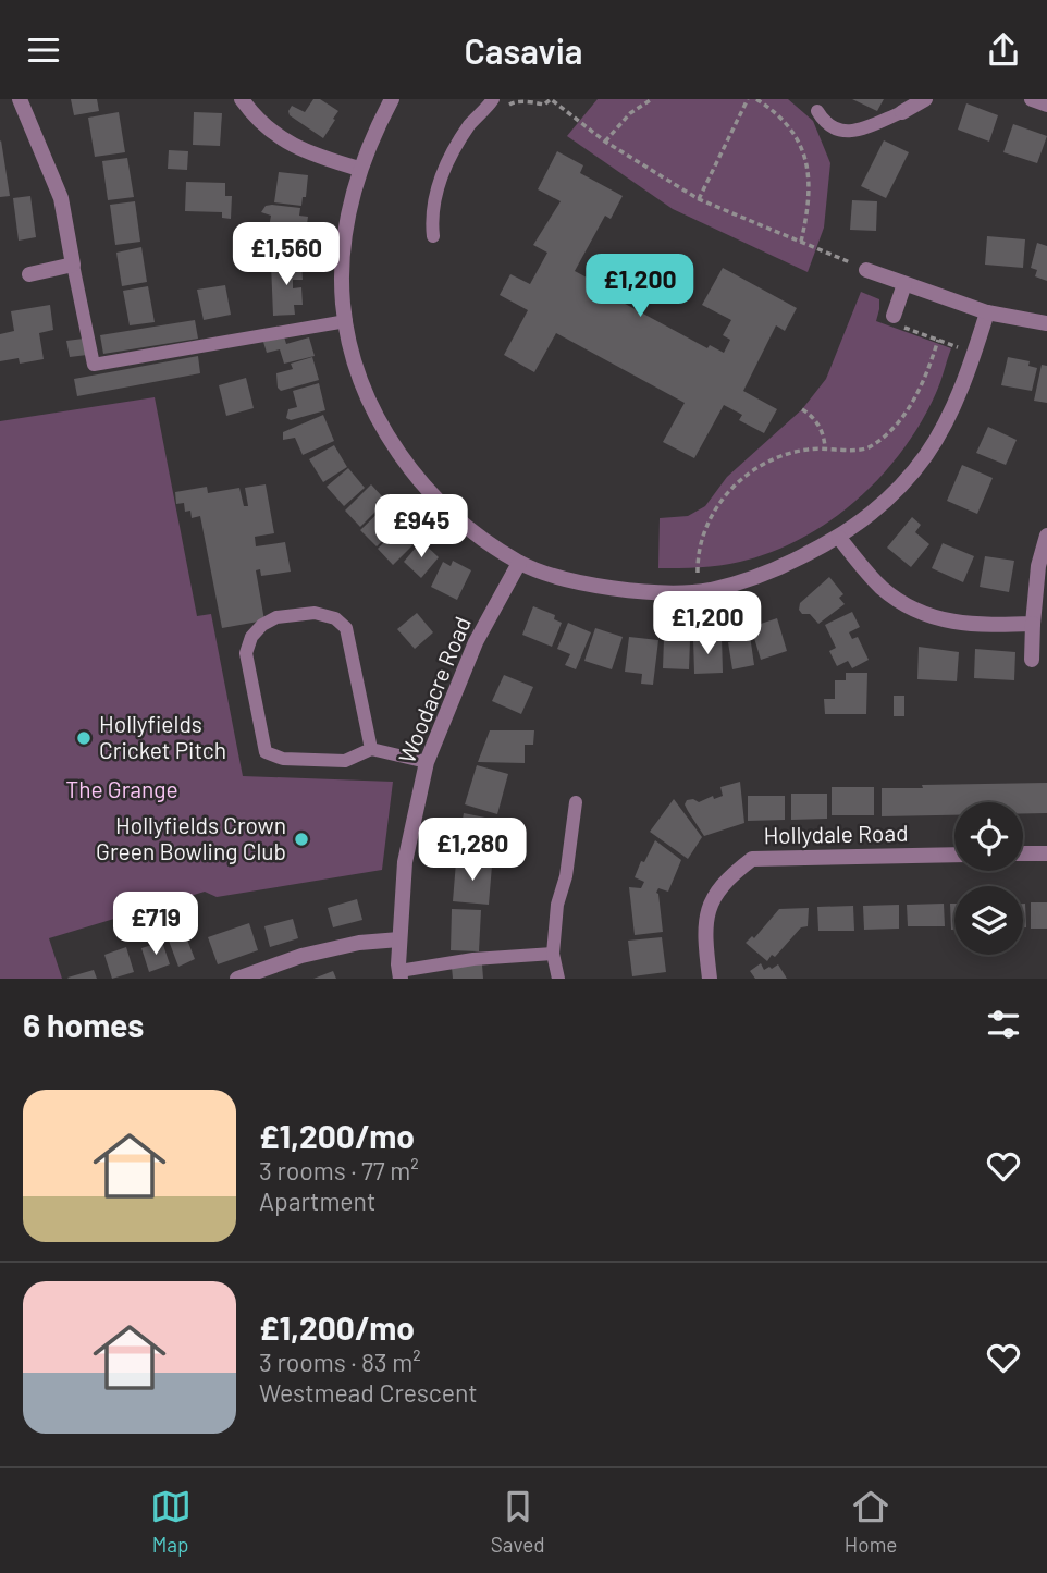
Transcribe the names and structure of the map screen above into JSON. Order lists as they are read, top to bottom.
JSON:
{
  "streets": {
    "street": ["Woodacre Road", "Hollydale Road"]
  },
  "parks": ["The Grange"],
  "places": ["Hollyfields Cricket Pitch", "Hollyfields Crown Green Bowling Club"],
  "page": {
    "header": "Casavia",
    "price": [
      "£1,560",
      "£1,200",
      "£945",
      "£1,200",
      "£1,280",
      "£719"
    ],
    "heading": "6 homes",
    "list": [
      {
        "name": "£1,200/mo",
        "note": "3 rooms · 77 m² · Apartment"
      },
      {
        "name": "£1,200/mo",
        "note": "3 rooms · 83 m² · Westmead Crescent"
      }
    ],
    "tabs": ["Map", "Saved", "Home"]
  }
}
